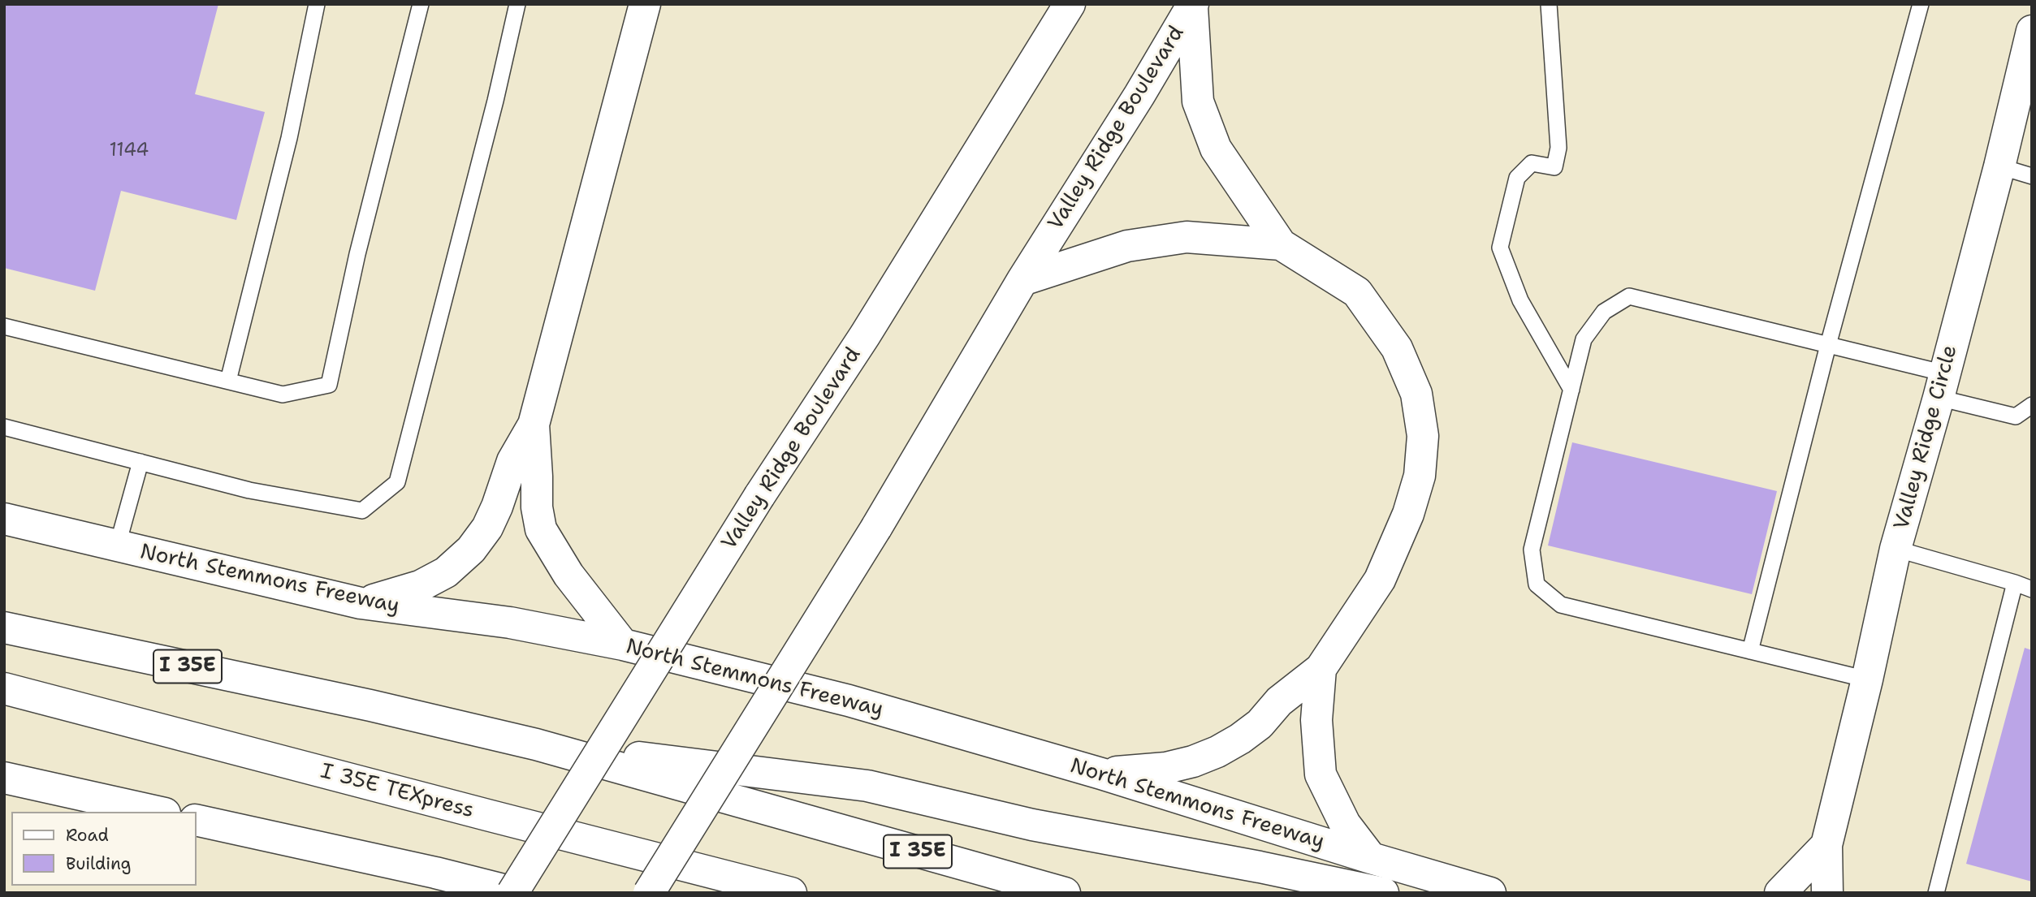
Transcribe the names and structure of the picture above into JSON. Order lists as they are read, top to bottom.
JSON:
{
  "streets": {
    "main road": [
      "Valley Ridge Boulevard",
      "Valley Ridge Circle",
      "North Stemmons Freeway",
      "I 35E",
      "I 35E TEXpress"
    ]
  },
  "house_numbers": ["1144"],
  "legend": ["Road", "Building"]
}
